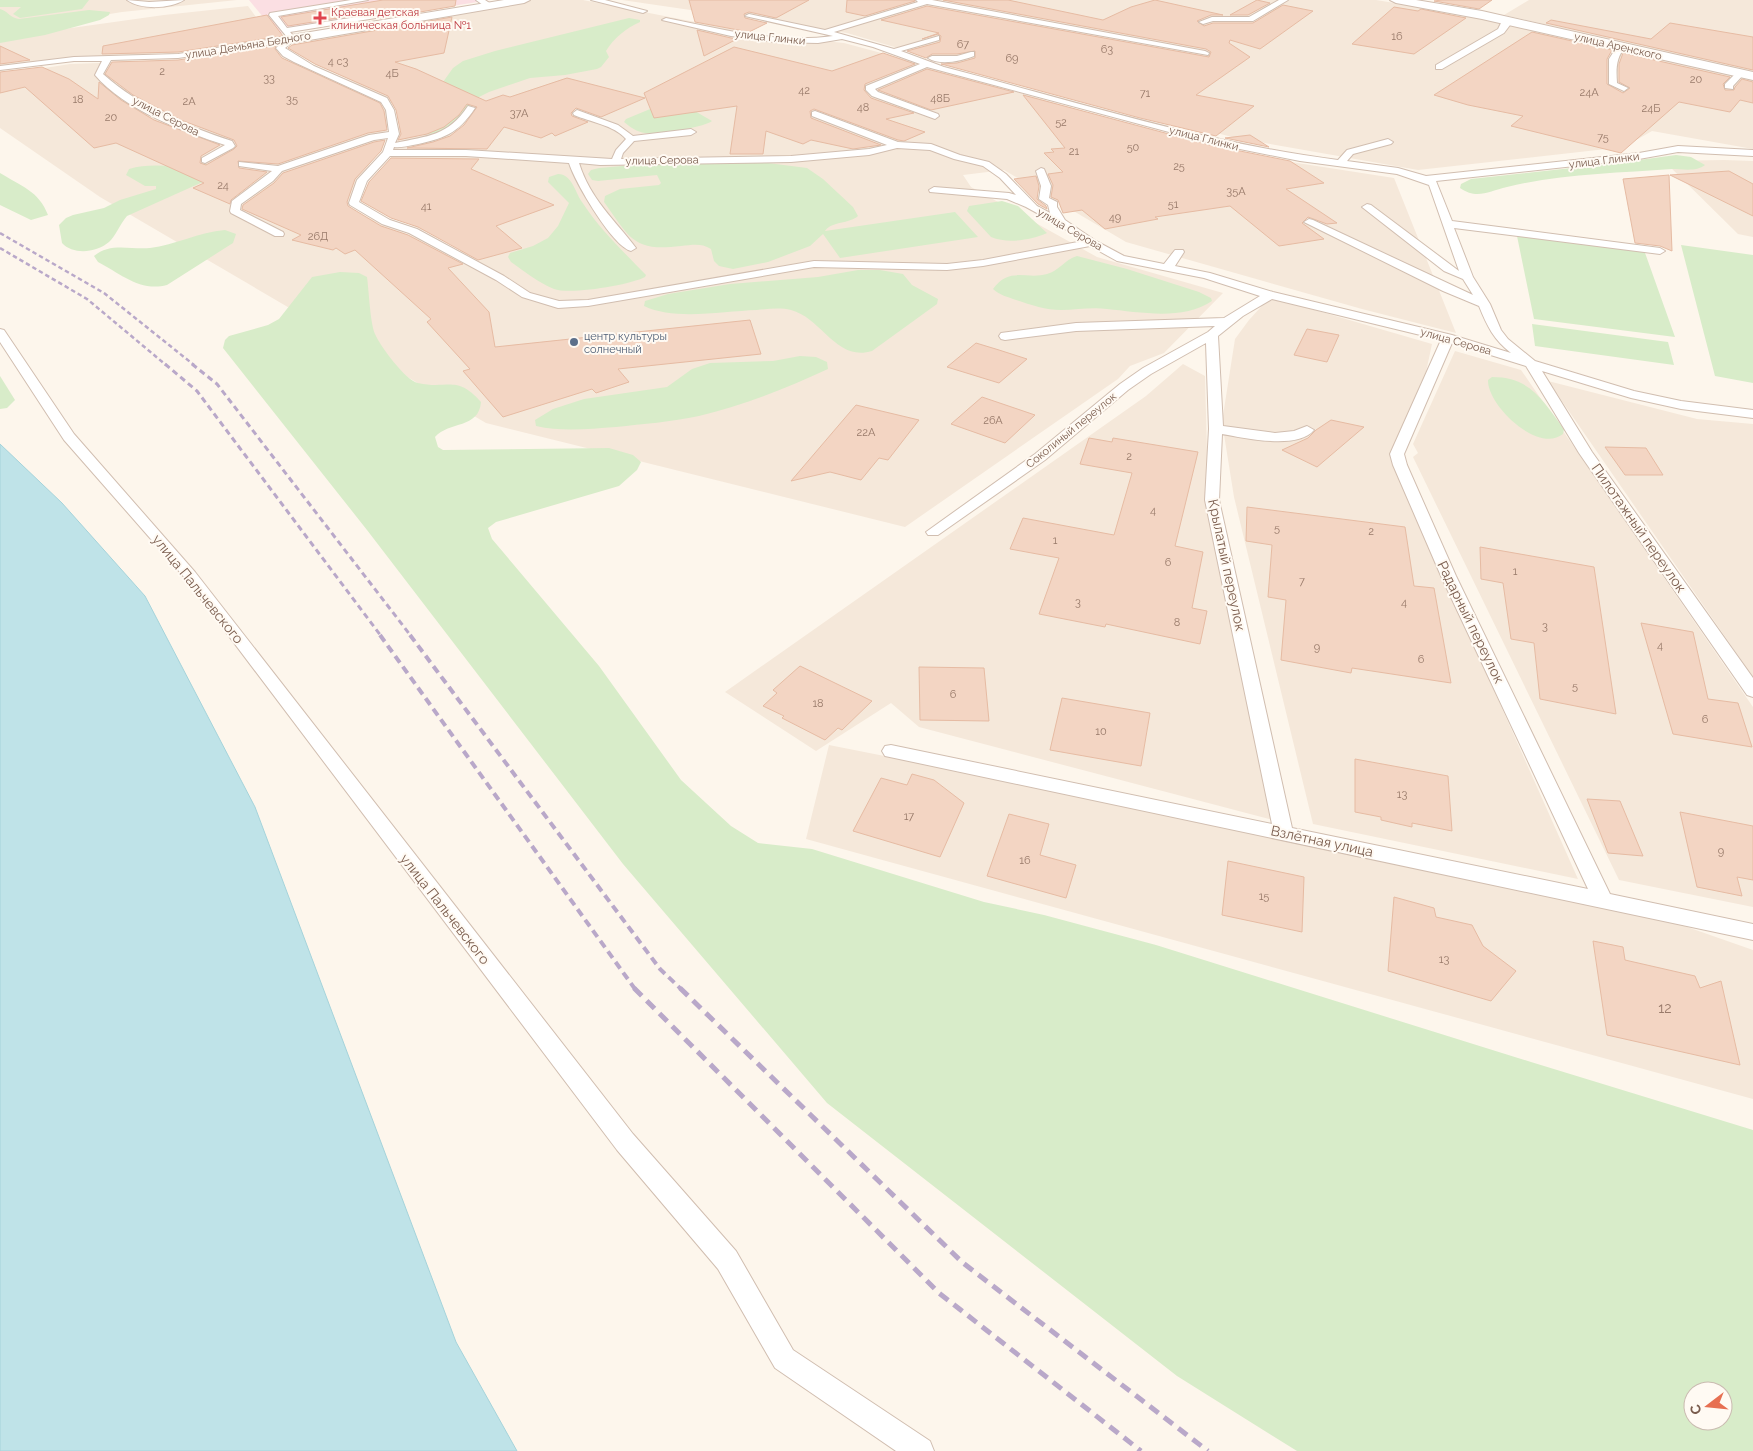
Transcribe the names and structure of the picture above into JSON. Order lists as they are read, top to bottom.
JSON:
{
  "streets": {
    "street": ["улица Демьяна Бедного", "улица Аренского"],
    "lane": [
      "улица Глинки",
      "улица Серова",
      "Соколиный переулок",
      "Пилотажный переулок",
      "Крылатый переулок",
      "улица Пальчевского",
      "Радарный переулок",
      "Взлётная улица"
    ]
  },
  "crossings": [
    ["улица Демьяна Бедного", "улица Серова"],
    ["улица Серова", "Пилотажный переулок"],
    ["улица Серова", "Радарный переулок"],
    ["Соколиный переулок", "Крылатый переулок"],
    ["Крылатый переулок", "Взлётная улица"],
    ["Радарный переулок", "Взлётная улица"]
  ],
  "places": {
    "health": ["Краевая детская клиническая больница №1"],
    "other": ["центр культуры солнечный"]
  },
  "house_numbers": [
    "16",
    "67",
    "63",
    "69",
    "4 с3",
    "2",
    "4Б",
    "33",
    "20",
    "42",
    "24А",
    "71",
    "48Б",
    "18",
    "35",
    "2А",
    "48",
    "24Б",
    "37А",
    "20",
    "52",
    "75",
    "50",
    "21",
    "25",
    "24",
    "35А",
    "51",
    "41",
    "49",
    "26Д",
    "26А",
    "22А",
    "2",
    "4",
    "5",
    "2",
    "1",
    "6",
    "1",
    "7",
    "3",
    "4",
    "8",
    "3",
    "4",
    "9",
    "6",
    "5",
    "6",
    "18",
    "6",
    "10",
    "13",
    "17",
    "9",
    "16",
    "15",
    "13",
    "12"
  ],
  "north": "left"
}
